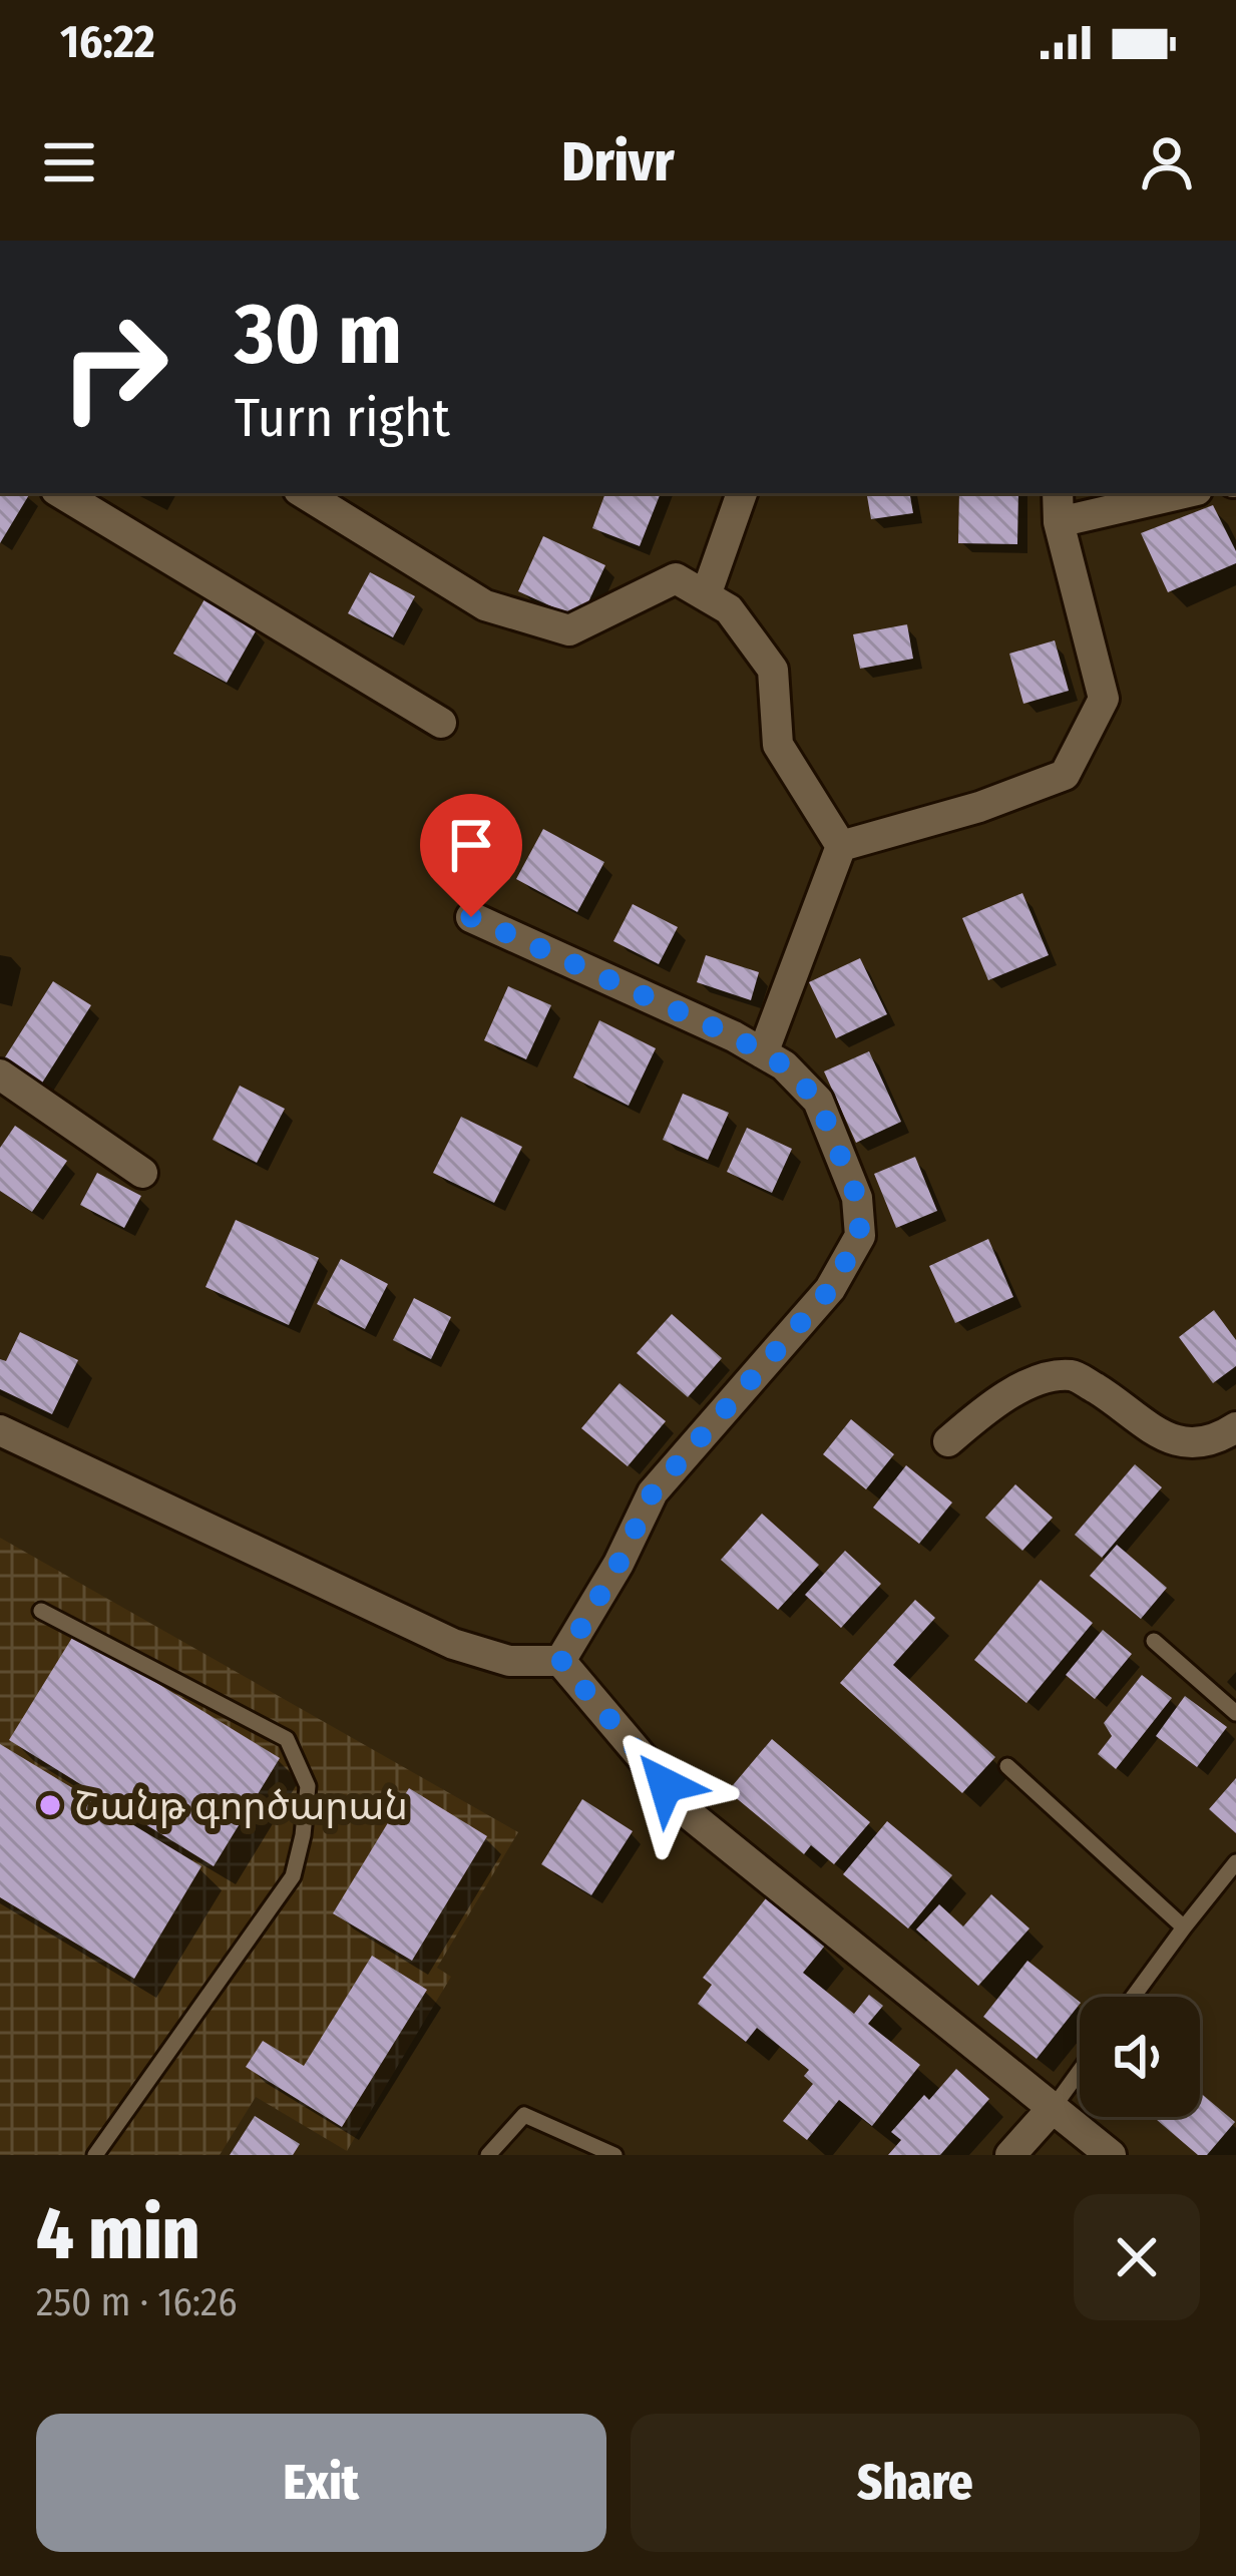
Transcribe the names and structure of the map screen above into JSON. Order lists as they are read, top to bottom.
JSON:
{
  "places": ["Շանթ գործարան"],
  "page": {
    "status": "16:22",
    "header": "Drivr",
    "turn": ["30 m", "Turn right"],
    "heading": ["4 min", "250 m · 16:26"],
    "buttons": ["Exit", "Share"]
  }
}
